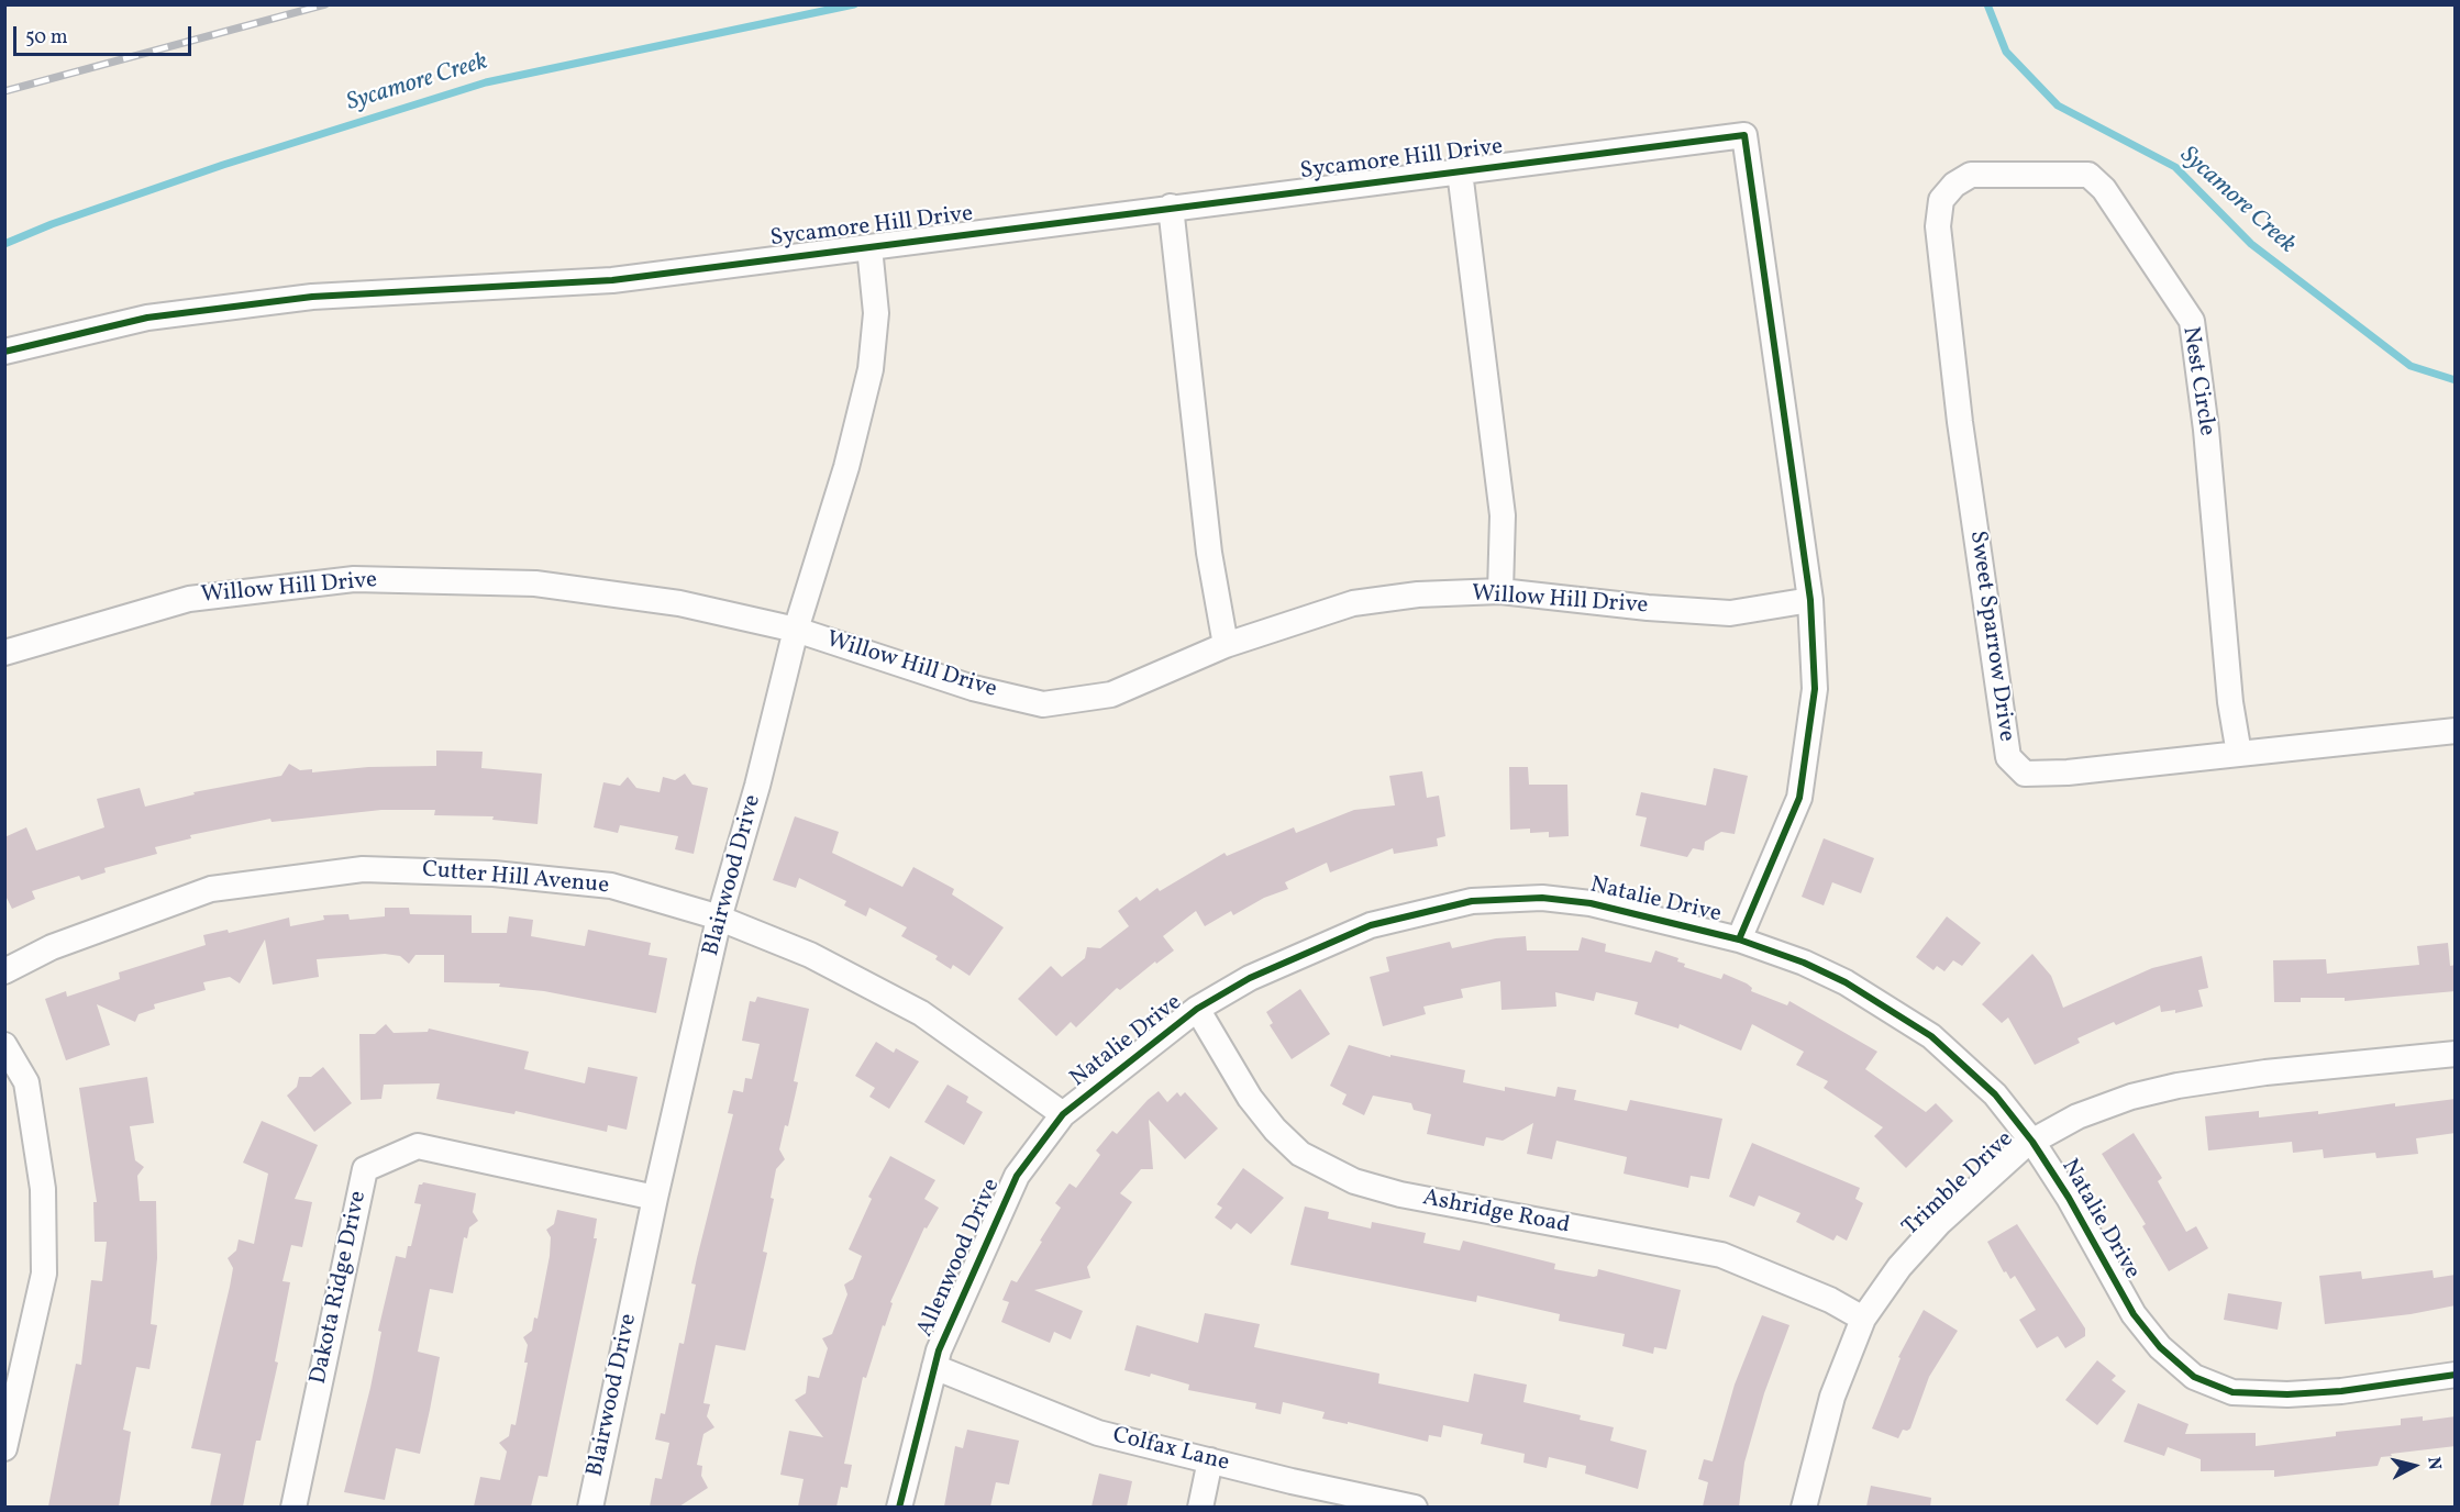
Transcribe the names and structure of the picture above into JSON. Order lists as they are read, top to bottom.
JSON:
{
  "streets": {
    "street": [
      "Sycamore Hill Drive",
      "Nest Circle",
      "Willow Hill Drive",
      "Sweet Sparrow Drive",
      "Blairwood Drive",
      "Cutter Hill Avenue",
      "Natalie Drive",
      "Trimble Drive",
      "Ashridge Road",
      "Allenwood Drive",
      "Dakota Ridge Drive",
      "Colfax Lane"
    ]
  },
  "crossings": [
    ["Sycamore Hill Drive", "Willow Hill Drive"],
    ["Sycamore Hill Drive", "Blairwood Drive"],
    ["Nest Circle", "Sweet Sparrow Drive"],
    ["Willow Hill Drive", "Blairwood Drive"],
    ["Blairwood Drive", "Cutter Hill Avenue"],
    ["Blairwood Drive", "Dakota Ridge Drive"],
    ["Cutter Hill Avenue", "Natalie Drive"],
    ["Cutter Hill Avenue", "Allenwood Drive"],
    ["Natalie Drive", "Trimble Drive"],
    ["Natalie Drive", "Ashridge Road"],
    ["Natalie Drive", "Allenwood Drive"],
    ["Trimble Drive", "Ashridge Road"],
    ["Allenwood Drive", "Colfax Lane"]
  ],
  "water": ["Sycamore Creek"],
  "scale_bar": "50 m",
  "north": "right"
}
